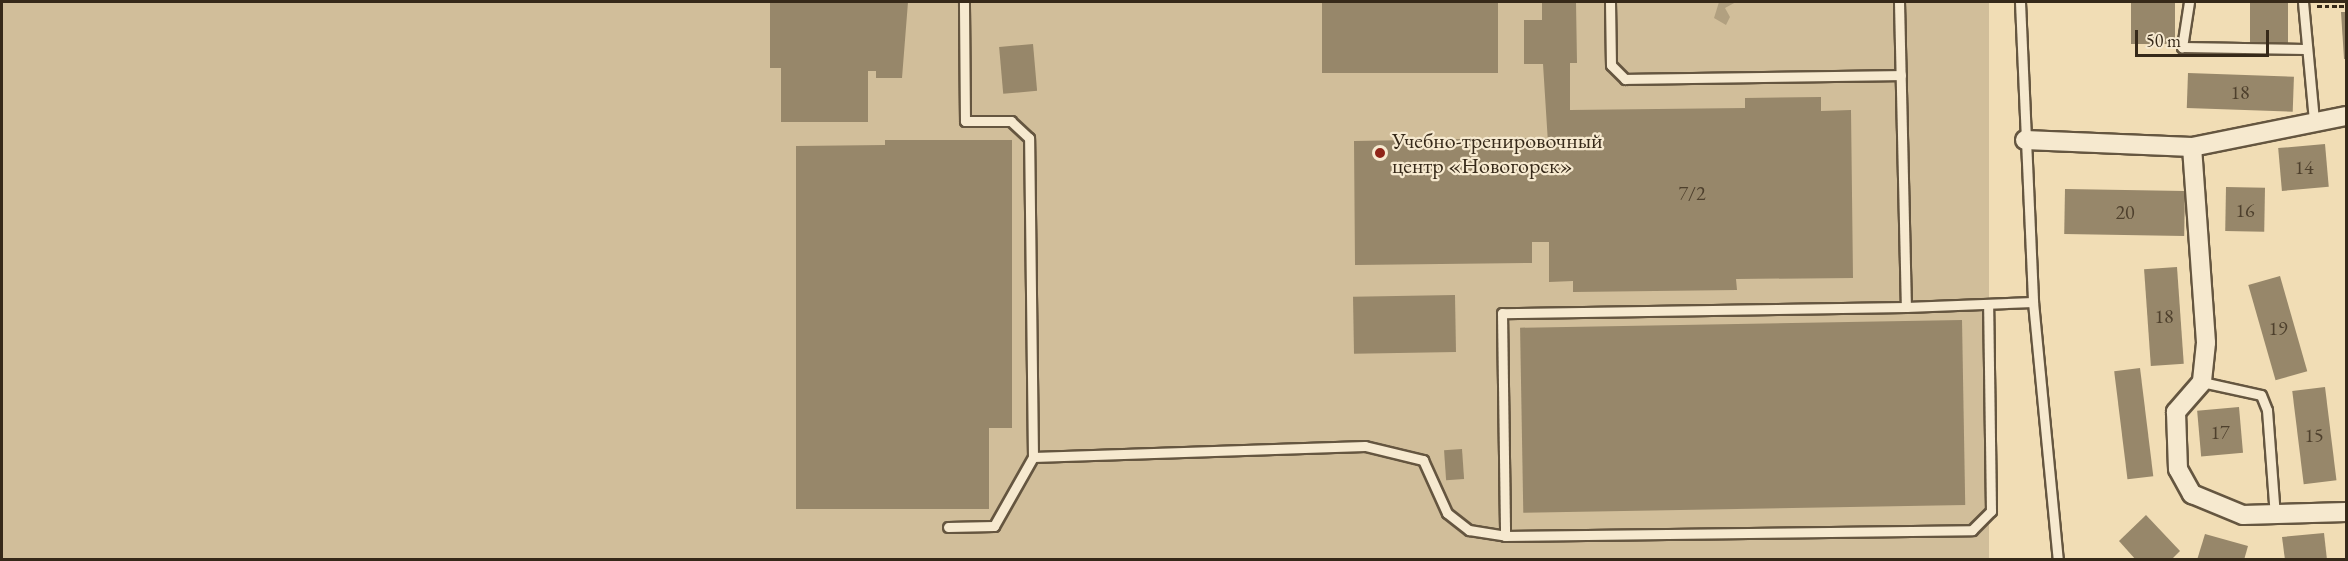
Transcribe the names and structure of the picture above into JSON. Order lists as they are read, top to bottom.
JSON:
{
  "places": ["Учебно-тренировочный центр «Новогорск»"],
  "house_numbers": [
    "18",
    "14",
    "7/2",
    "16",
    "20",
    "18",
    "19",
    "17",
    "15"
  ],
  "scale_bar": "50 m"
}
